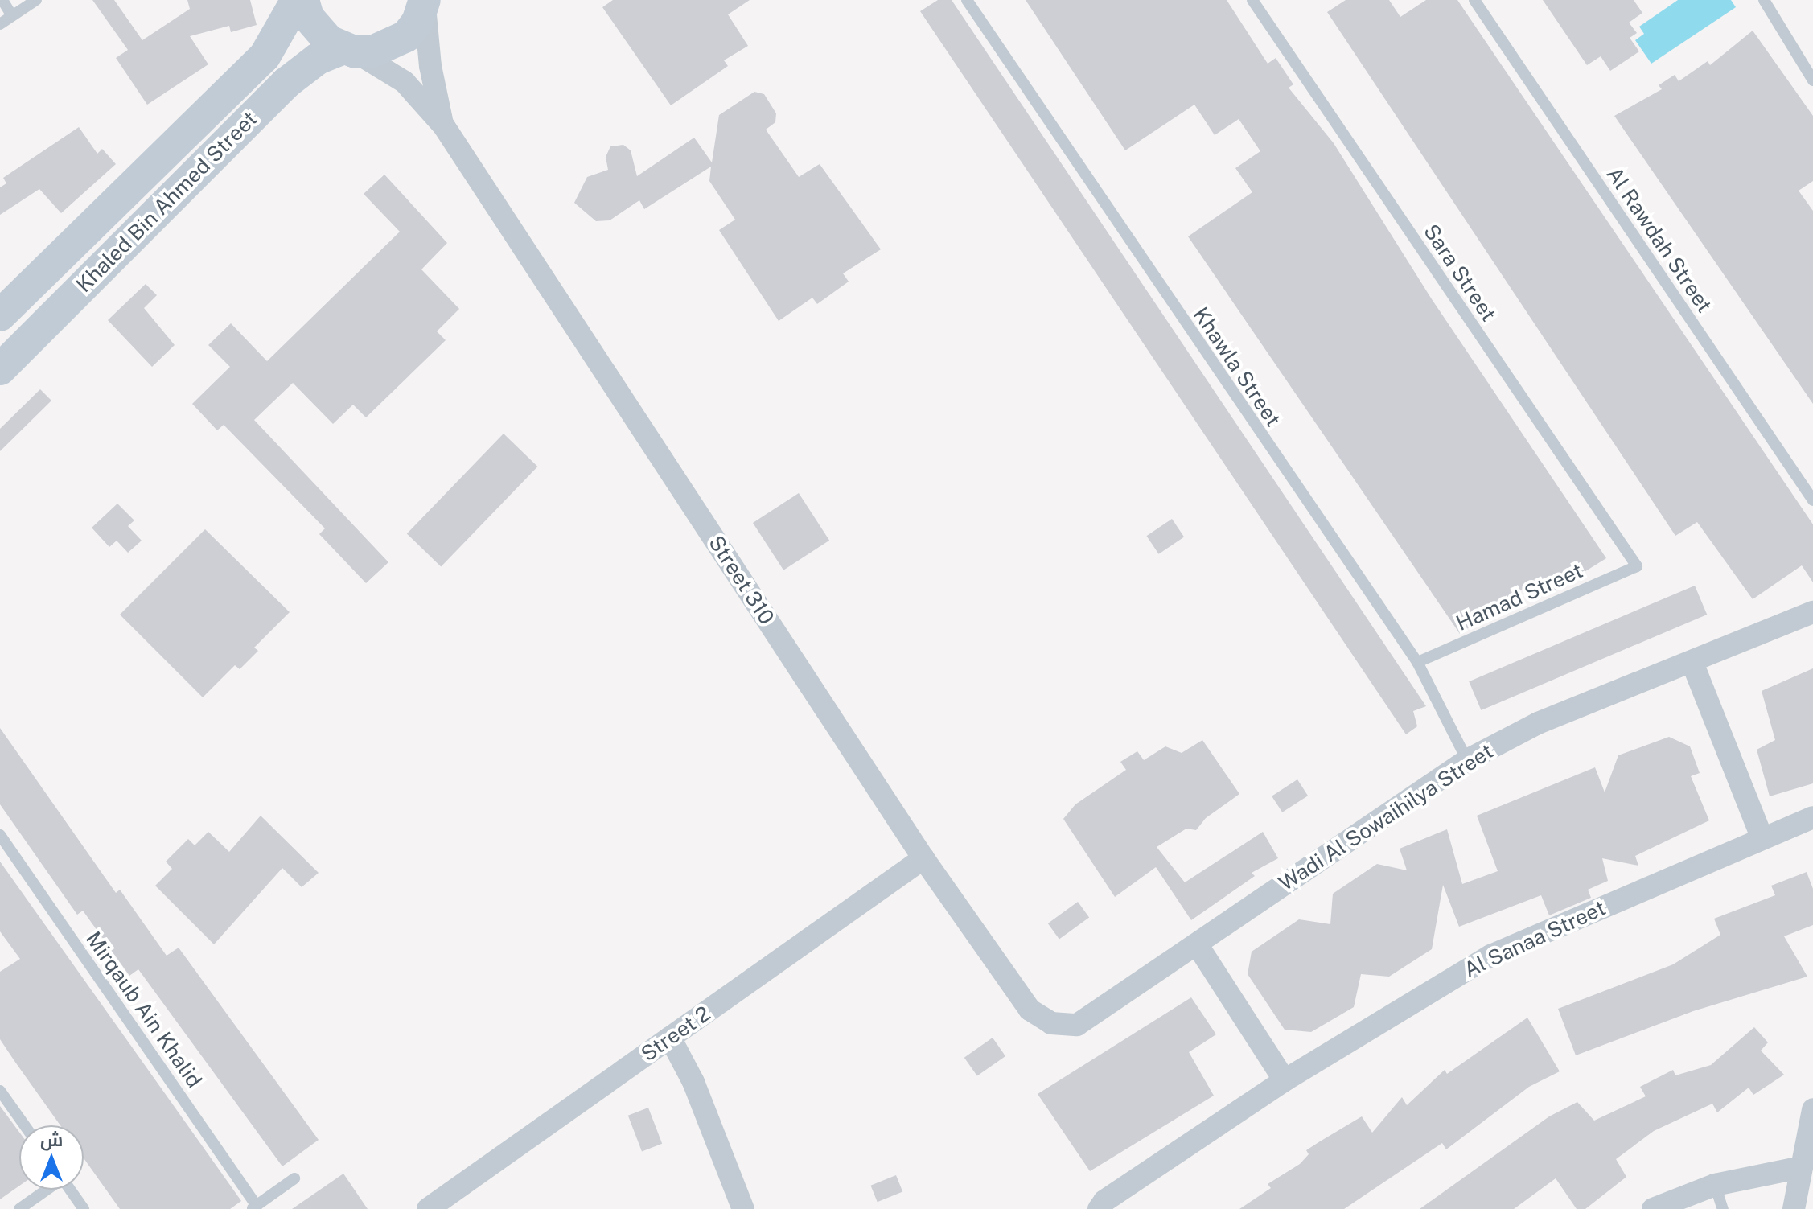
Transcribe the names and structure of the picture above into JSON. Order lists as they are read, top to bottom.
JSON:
{
  "streets": {
    "main road": ["Khaled Bin Ahmed Street"],
    "street": [
      "Street 310",
      "Wadi Al Sowaihilya Street",
      "Al Sanaa Street",
      "Street 2"
    ],
    "lane": [
      "Al Rawdah Street",
      "Sara Street",
      "Khawla Street",
      "Hamad Street",
      "Mirqaub Ain Khalid"
    ]
  },
  "crossings": [
    ["Khaled Bin Ahmed Street", "Street 310"],
    ["Sara Street", "Hamad Street"],
    ["Khawla Street", "Hamad Street"],
    ["Khawla Street", "Wadi Al Sowaihilya Street"],
    ["Street 310", "Wadi Al Sowaihilya Street"],
    ["Street 310", "Street 2"]
  ],
  "north": "top"
}
